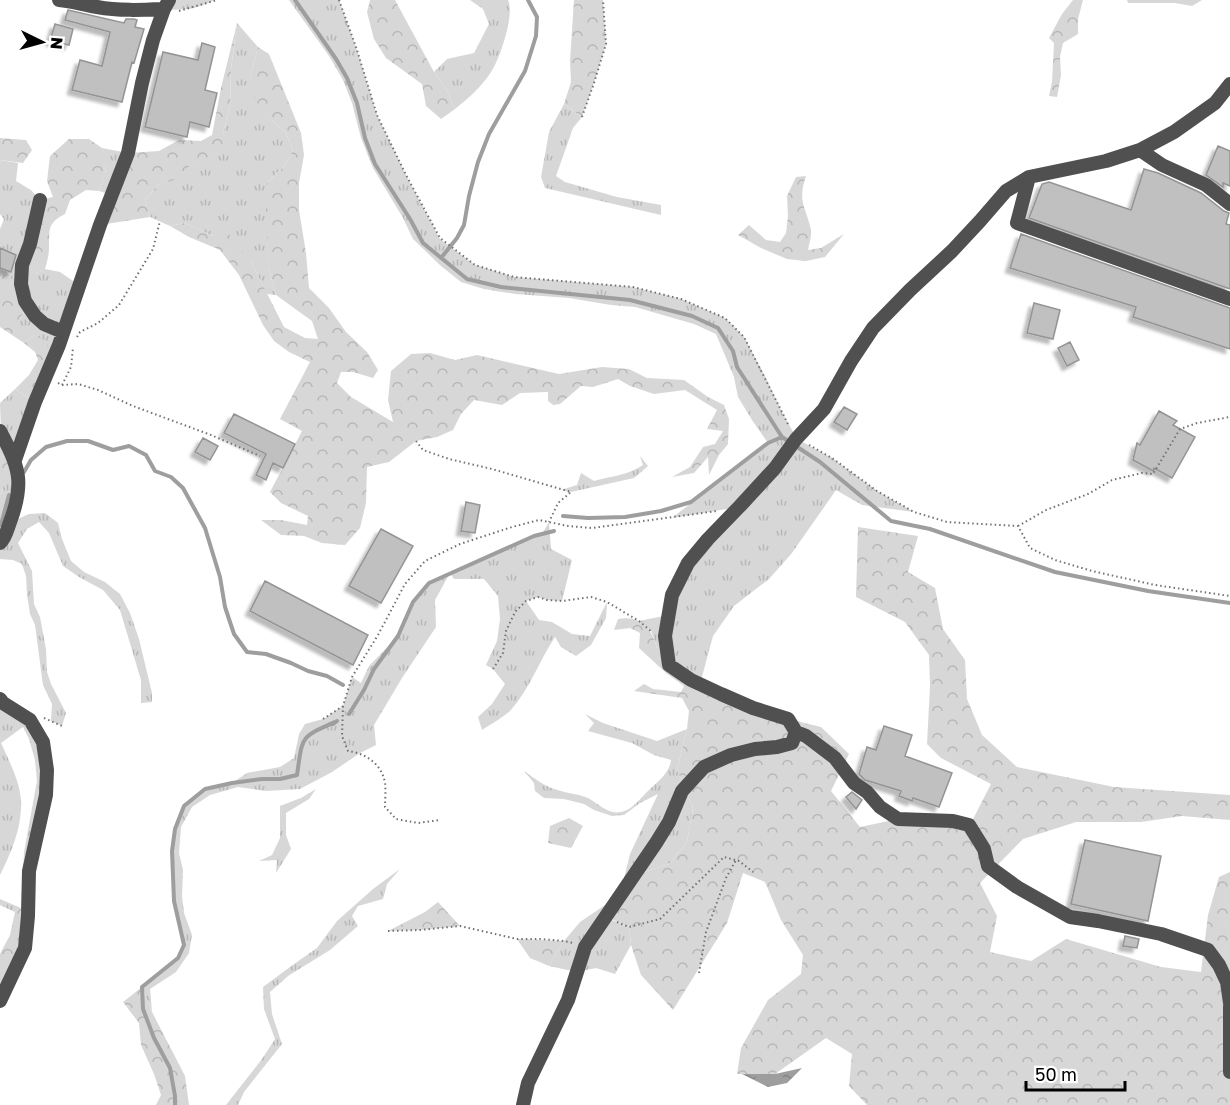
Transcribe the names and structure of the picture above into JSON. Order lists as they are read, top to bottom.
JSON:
{
  "scale_bar": "50 m",
  "north": "right"
}
